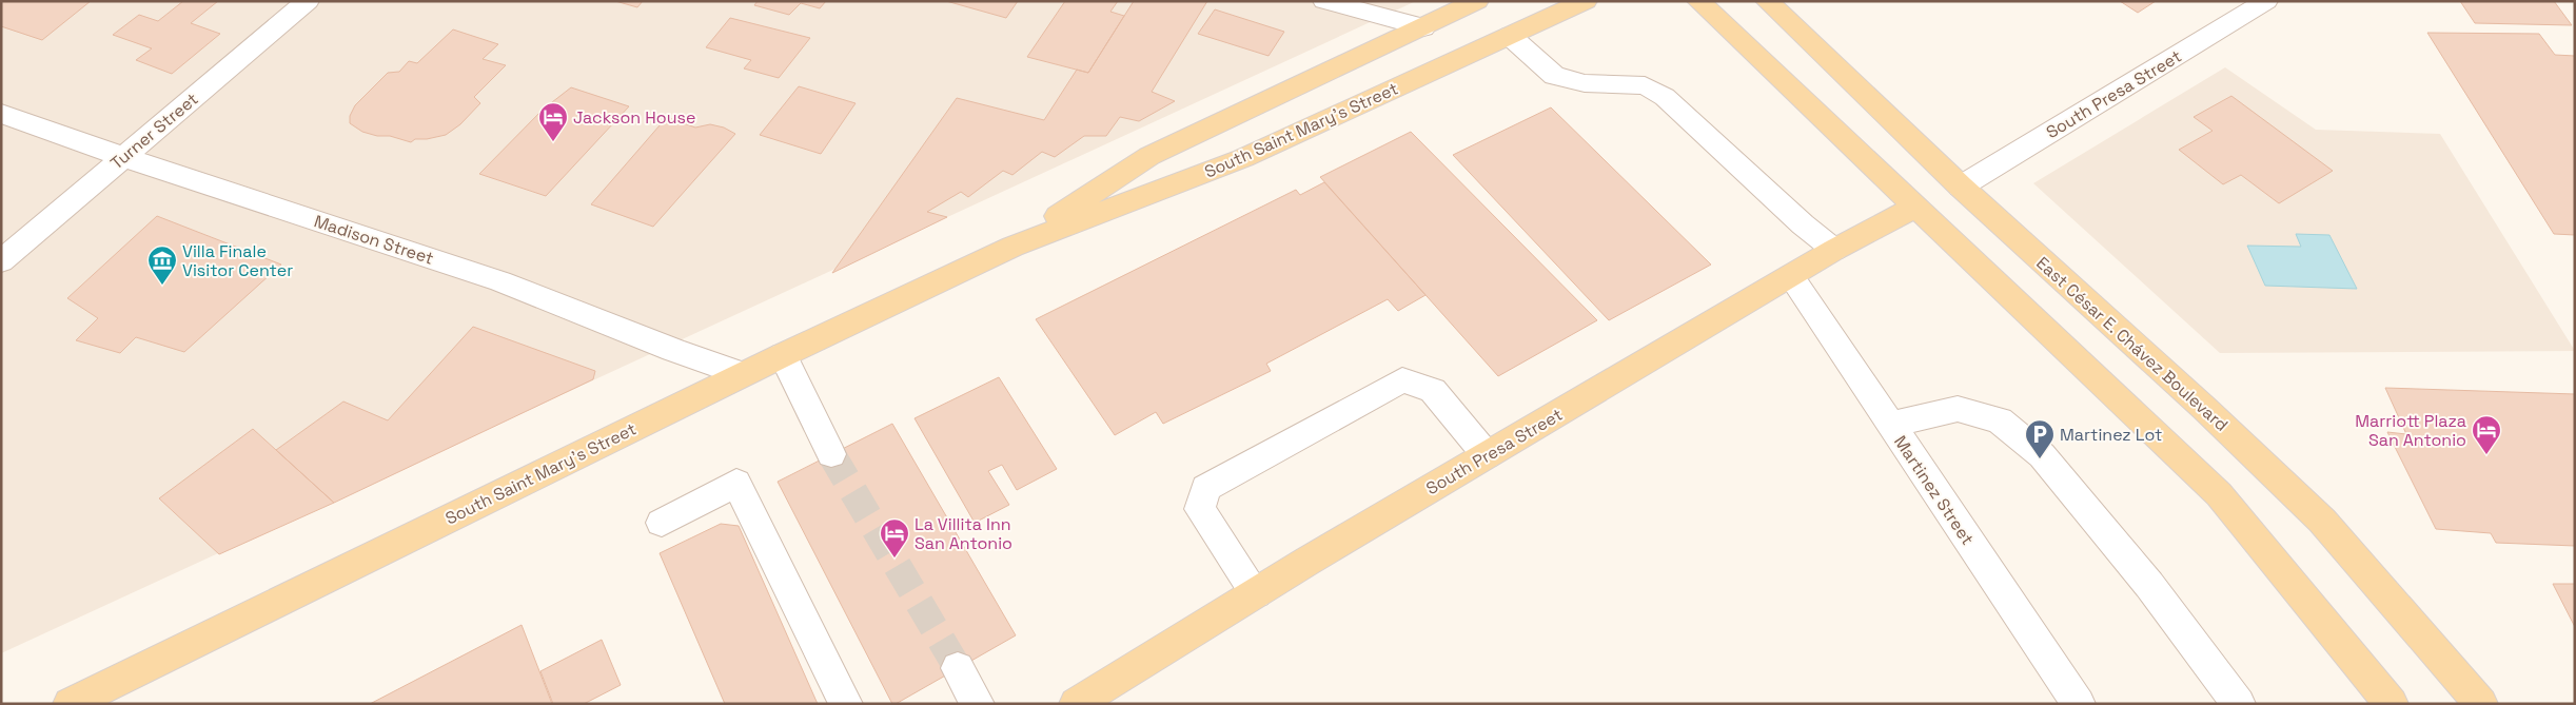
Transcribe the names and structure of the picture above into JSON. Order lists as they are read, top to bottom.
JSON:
{
  "streets": {
    "main road": ["South Presa Street", "South Saint Mary's Street", "East César E. Chávez Boulevard"],
    "street": ["Turner Street", "Madison Street", "Martinez Street"]
  },
  "crossings": [
    ["South Presa Street", "East César E. Chávez Boulevard"],
    ["South Presa Street", "Martinez Street"],
    ["South Saint Mary's Street", "Madison Street"],
    ["Turner Street", "Madison Street"]
  ],
  "places": {
    "hotel": ["Jackson House", "Marriott Plaza San Antonio", "La Villita Inn San Antonio"],
    "museum": ["Villa Finale Visitor Center"],
    "parking": ["Martinez Lot"]
  }
}
